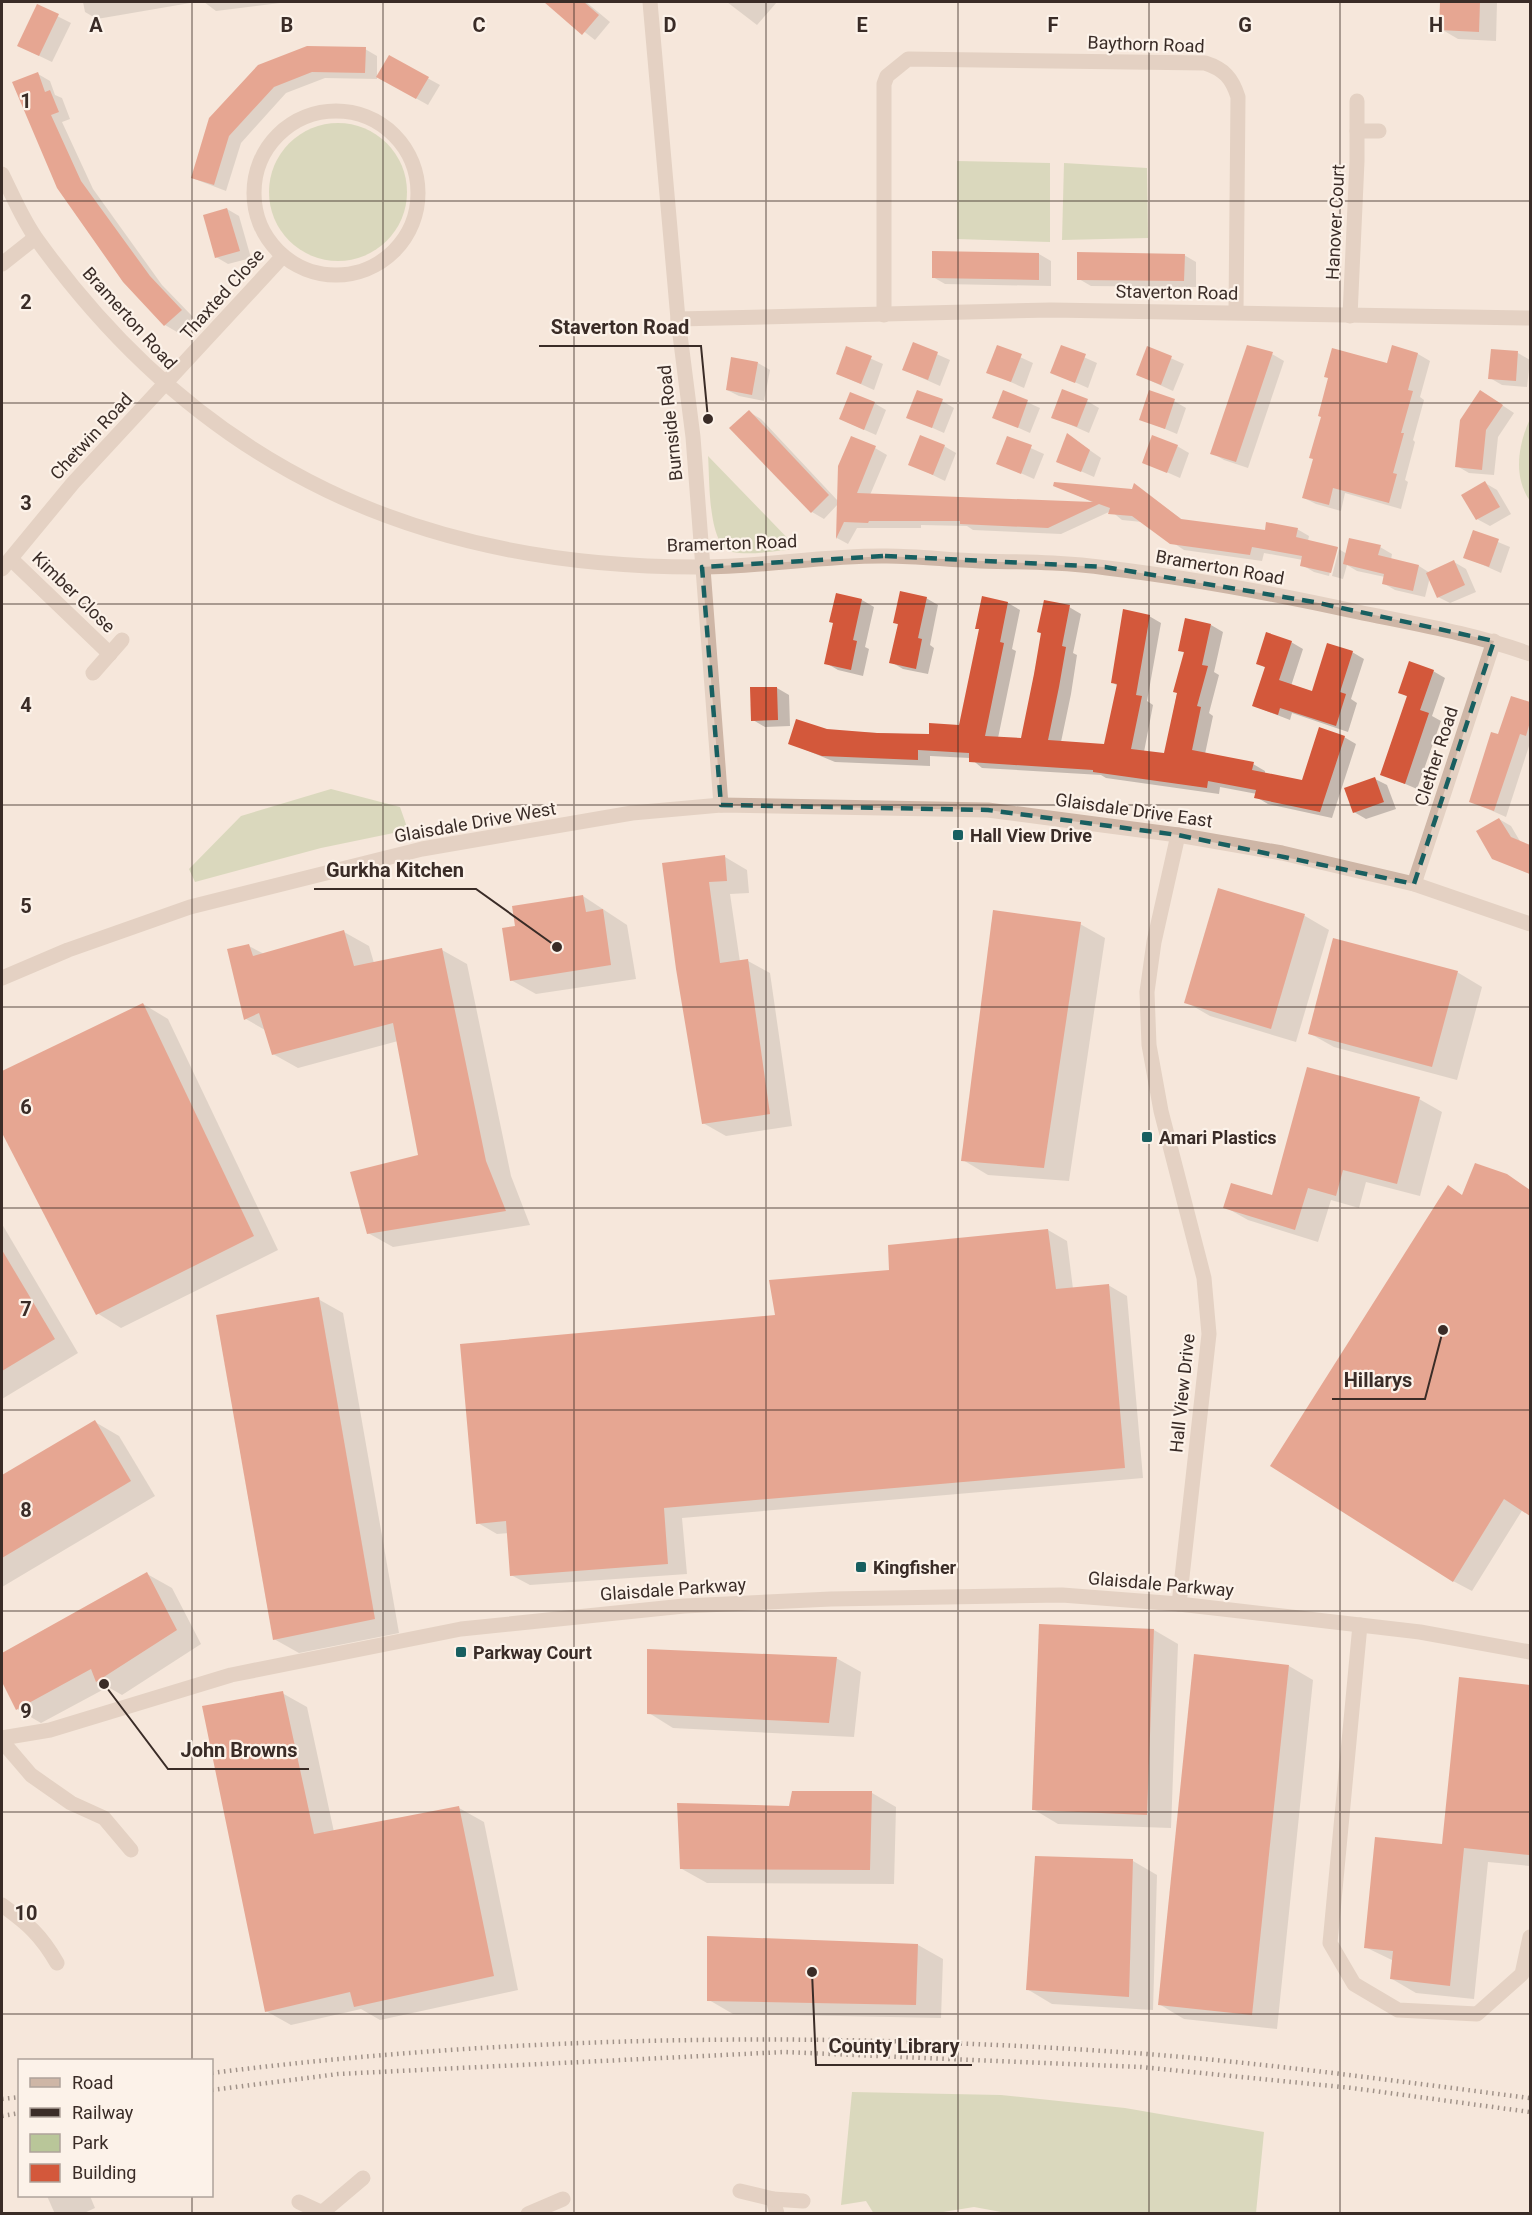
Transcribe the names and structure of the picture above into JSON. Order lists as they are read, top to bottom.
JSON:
{
  "streets": {
    "street": [
      "Baythorn Road",
      "Hanover Court",
      "Staverton Road",
      "Thaxted Close",
      "Bramerton Road",
      "Burnside Road",
      "Chetwin Road",
      "Kimber Close",
      "Clether Road",
      "Glaisdale Drive East",
      "Glaisdale Drive West",
      "Hall View Drive",
      "Glaisdale Parkway"
    ]
  },
  "crossings": [
    ["Baythorn Road", "Staverton Road"],
    ["Hanover Court", "Staverton Road"],
    ["Staverton Road", "Burnside Road"],
    ["Thaxted Close", "Bramerton Road"],
    ["Thaxted Close", "Chetwin Road"],
    ["Bramerton Road", "Burnside Road"],
    ["Bramerton Road", "Chetwin Road"],
    ["Bramerton Road", "Clether Road"],
    ["Burnside Road", "Glaisdale Drive East"],
    ["Burnside Road", "Glaisdale Drive West"],
    ["Chetwin Road", "Kimber Close"],
    ["Clether Road", "Glaisdale Drive East"],
    ["Glaisdale Drive East", "Glaisdale Drive West"],
    ["Glaisdale Drive East", "Hall View Drive"],
    ["Hall View Drive", "Glaisdale Parkway"]
  ],
  "places": {
    "other": [
      "Staverton Road",
      "Gurkha Kitchen",
      "Hillarys",
      "John Browns",
      "County Library"
    ],
    "transit": [
      "Hall View Drive",
      "Amari Plastics",
      "Kingfisher",
      "Parkway Court"
    ]
  },
  "legend": [
    "Road",
    "Railway",
    "Park",
    "Building"
  ],
  "grid": {
    "columns": [
      "A",
      "B",
      "C",
      "D",
      "E",
      "F",
      "G",
      "H"
    ],
    "rows": [
      "1",
      "2",
      "3",
      "4",
      "5",
      "6",
      "7",
      "8",
      "9",
      "10"
    ]
  }
}
